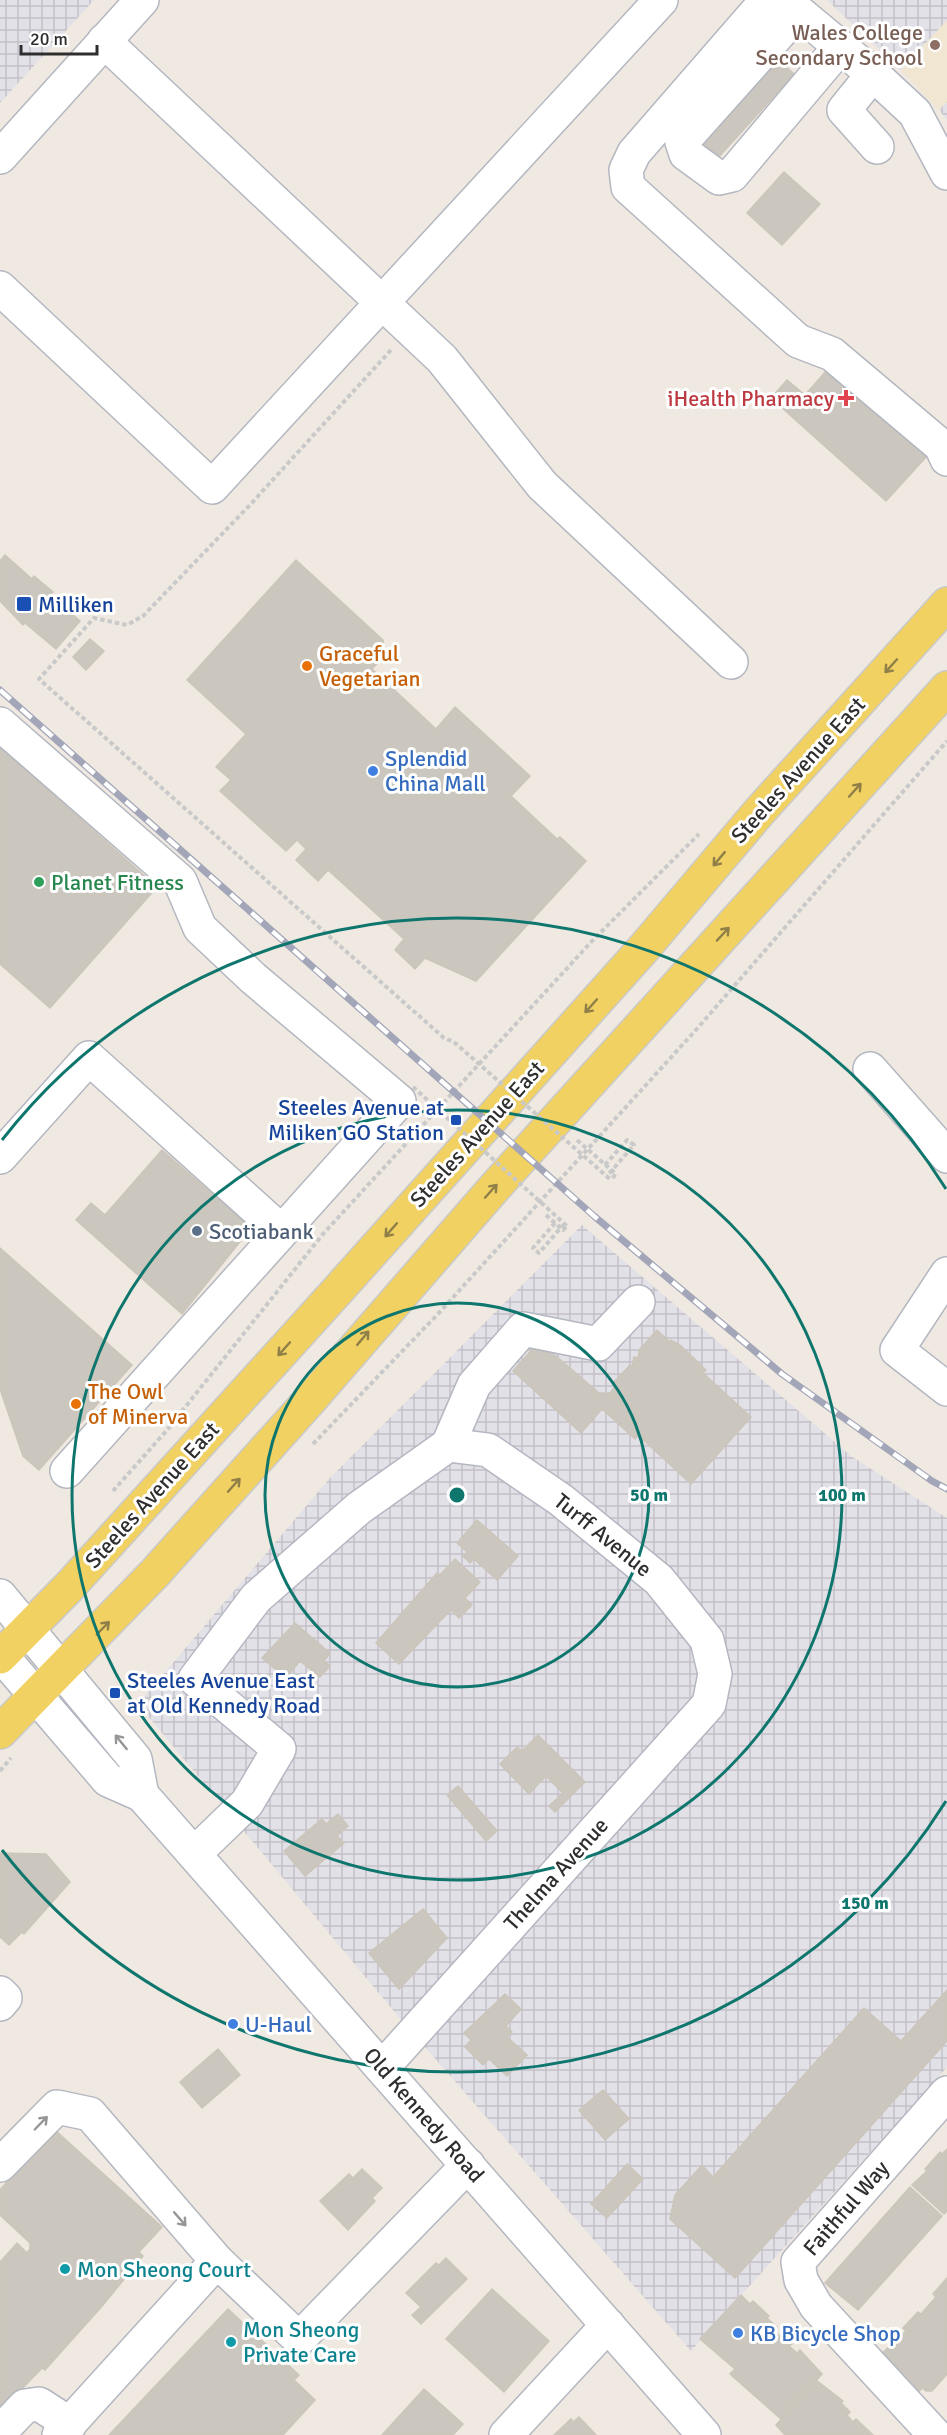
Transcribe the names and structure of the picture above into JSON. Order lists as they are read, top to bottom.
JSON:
{
  "streets": {
    "main road": ["Steeles Avenue East"],
    "street": [
      "Turff Avenue",
      "Thelma Avenue",
      "Old Kennedy Road",
      "Faithful Way"
    ]
  },
  "crossings": [
    ["Steeles Avenue East", "Old Kennedy Road"],
    ["Turff Avenue", "Thelma Avenue"],
    ["Thelma Avenue", "Old Kennedy Road"]
  ],
  "places": {
    "other": [
      "Wales College Secondary School",
      "Graceful Vegetarian",
      "Splendid China Mall",
      "Planet Fitness",
      "Scotiabank",
      "The Owl of Minerva",
      "U-Haul",
      "Mon Sheong Court",
      "KB Bicycle Shop",
      "Mon Sheong Private Care"
    ],
    "health": ["iHealth Pharmacy"],
    "transit": ["Milliken", "Steeles Avenue at Miliken GO Station", "Steeles Avenue East at Old Kennedy Road"]
  },
  "scale_bar": "20 m",
  "rings": ["50 m", "100 m", "150 m"]
}
